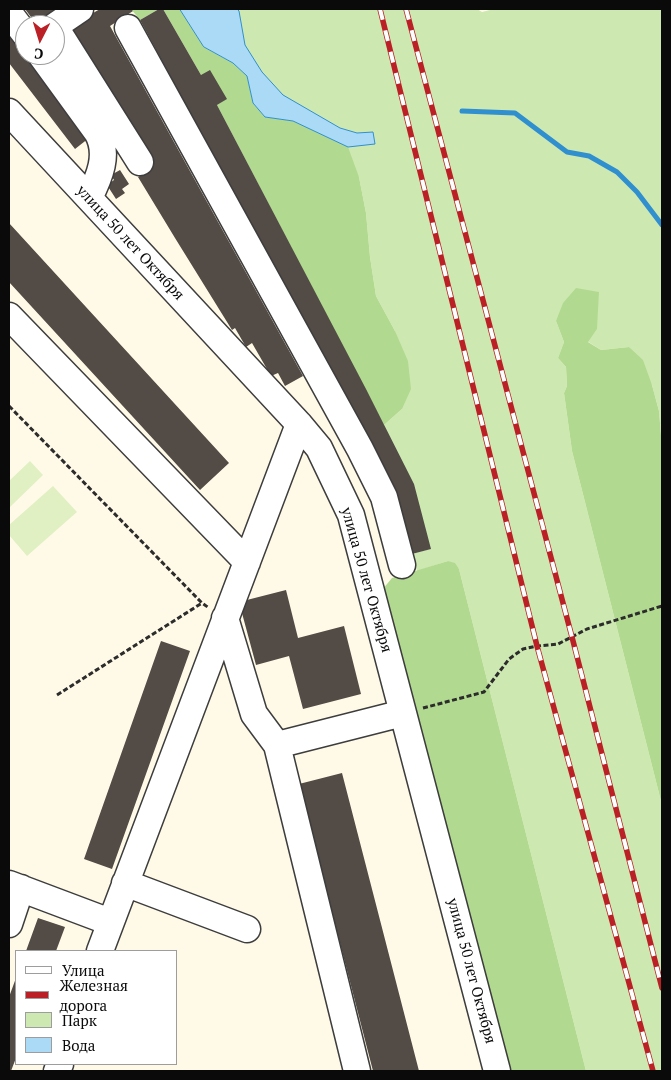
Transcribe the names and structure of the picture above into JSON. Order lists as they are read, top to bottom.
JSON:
{
  "streets": {
    "street": ["улица 50 лет Октября"]
  },
  "legend": [
    "Улица",
    "Железная дорога",
    "Парк",
    "Вода"
  ],
  "north": "bottom"
}
